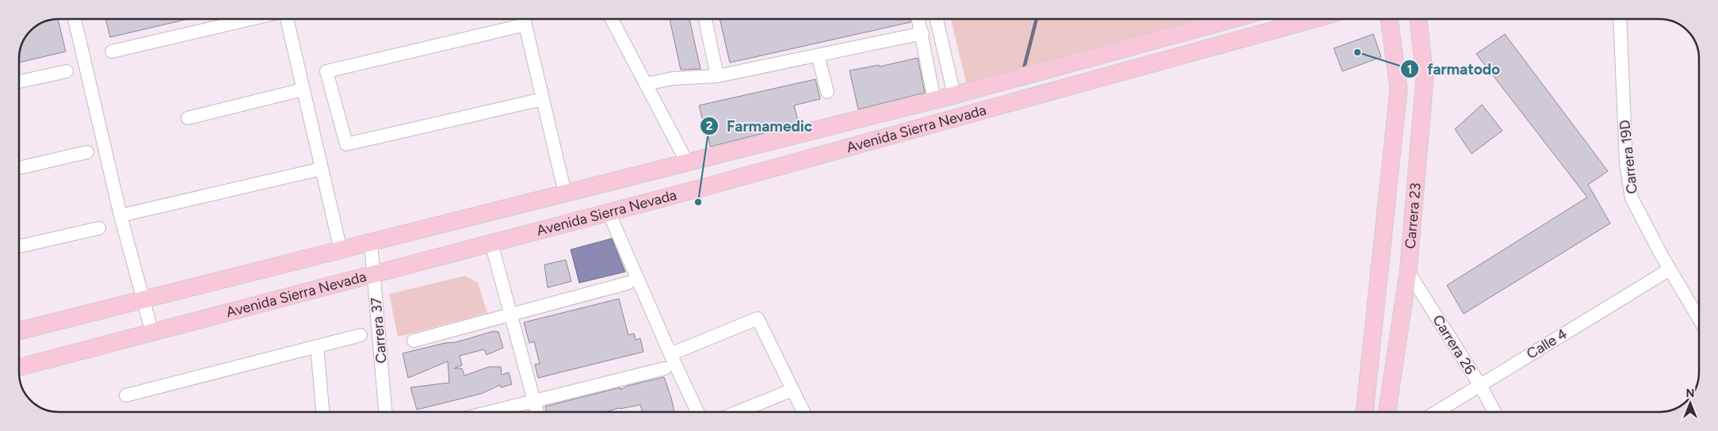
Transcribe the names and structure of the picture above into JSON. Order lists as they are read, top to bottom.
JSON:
{
  "streets": {
    "main road": ["Avenida Sierra Nevada", "Carrera 23"],
    "street": [
      "Carrera 19D",
      "Carrera 37",
      "Calle 4",
      "Carrera 26"
    ]
  },
  "crossings": [
    ["Avenida Sierra Nevada", "Carrera 37"],
    ["Carrera 19D", "Calle 4"],
    ["Carrera 23", "Carrera 26"],
    ["Calle 4", "Carrera 26"]
  ],
  "places": ["farmatodo", "Farmamedic"],
  "north": "top"
}
